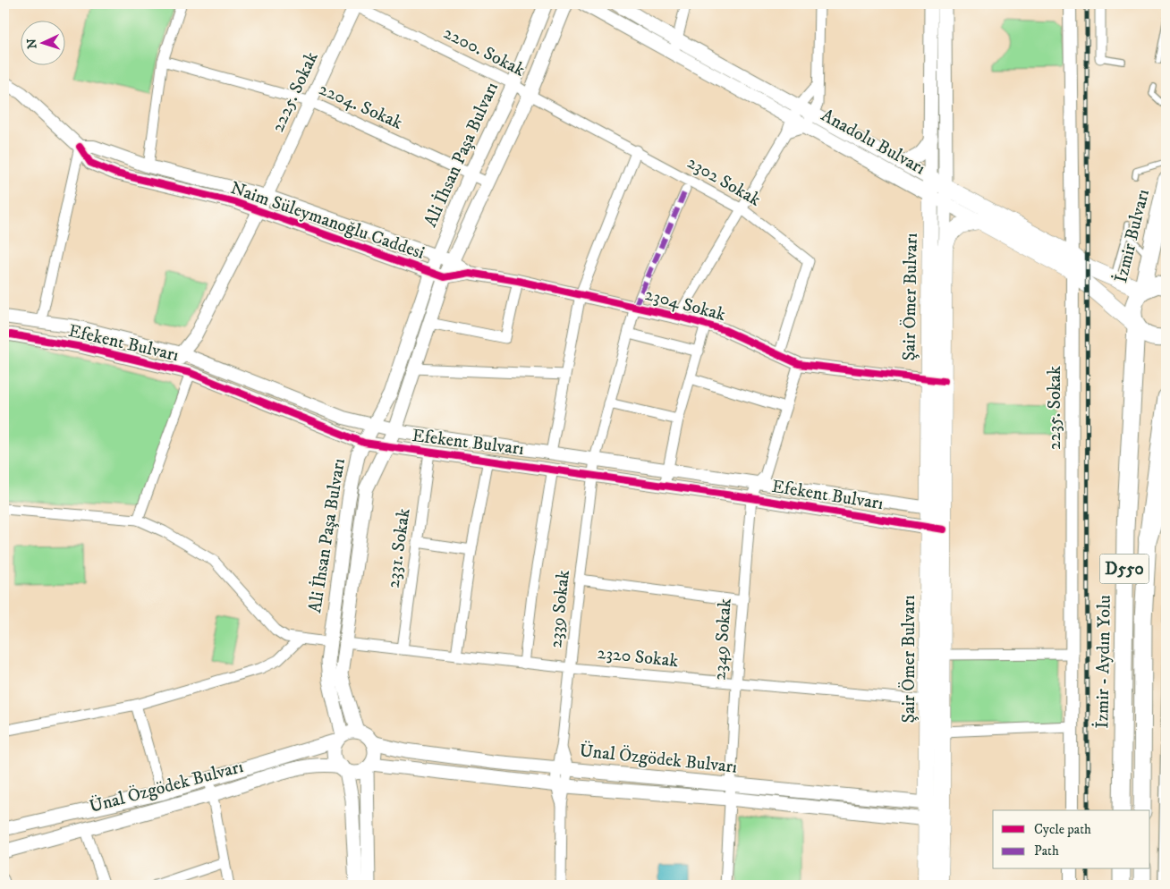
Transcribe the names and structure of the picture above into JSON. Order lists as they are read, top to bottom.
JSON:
{
  "streets": {
    "highway": ["İzmir Bulvarı", "D550", "İzmir - Aydın Yolu"],
    "main road": [
      "Anadolu Bulvarı",
      "Ali İhsan Paşa Bulvarı",
      "Şair Ömer Bulvarı",
      "Ünal Özgödek Bulvarı"
    ],
    "street": [
      "2200. Sokak",
      "2225. Sokak",
      "2204. Sokak",
      "2302 Sokak",
      "Naim Süleymanoğlu Caddesi",
      "2304 Sokak",
      "Efekent Bulvarı",
      "2235. Sokak",
      "2331. Sokak",
      "2339 Sokak",
      "2349 Sokak",
      "2320 Sokak"
    ]
  },
  "crossings": [
    ["2200. Sokak", "2225. Sokak"],
    ["2200. Sokak", "Ali İhsan Paşa Bulvarı"],
    ["2200. Sokak", "2302 Sokak"],
    ["2225. Sokak", "2204. Sokak"],
    ["2225. Sokak", "Naim Süleymanoğlu Caddesi"],
    ["2225. Sokak", "Efekent Bulvarı"],
    ["2204. Sokak", "Ali İhsan Paşa Bulvarı"],
    ["Anadolu Bulvarı", "İzmir Bulvarı"],
    ["Anadolu Bulvarı", "Şair Ömer Bulvarı"],
    ["Anadolu Bulvarı", "2235. Sokak"],
    ["Anadolu Bulvarı", "İzmir - Aydın Yolu"],
    ["Ali İhsan Paşa Bulvarı", "2302 Sokak"],
    ["Ali İhsan Paşa Bulvarı", "Naim Süleymanoğlu Caddesi"],
    ["Ali İhsan Paşa Bulvarı", "Efekent Bulvarı"],
    ["Ali İhsan Paşa Bulvarı", "2320 Sokak"],
    ["Ali İhsan Paşa Bulvarı", "Ünal Özgödek Bulvarı"],
    ["2302 Sokak", "2304 Sokak"],
    ["Naim Süleymanoğlu Caddesi", "2304 Sokak"],
    ["İzmir Bulvarı", "İzmir - Aydın Yolu"],
    ["Şair Ömer Bulvarı", "2304 Sokak"],
    ["Şair Ömer Bulvarı", "Efekent Bulvarı"],
    ["Şair Ömer Bulvarı", "2320 Sokak"],
    ["Şair Ömer Bulvarı", "Ünal Özgödek Bulvarı"],
    ["2304 Sokak", "2339 Sokak"],
    ["2304 Sokak", "2349 Sokak"],
    ["Efekent Bulvarı", "2331. Sokak"],
    ["Efekent Bulvarı", "2339 Sokak"],
    ["Efekent Bulvarı", "2349 Sokak"],
    ["2331. Sokak", "2320 Sokak"],
    ["2339 Sokak", "2320 Sokak"],
    ["2339 Sokak", "Ünal Özgödek Bulvarı"],
    ["2349 Sokak", "2320 Sokak"],
    ["2349 Sokak", "Ünal Özgödek Bulvarı"]
  ],
  "legend": ["Cycle path", "Path"],
  "north": "left"
}
